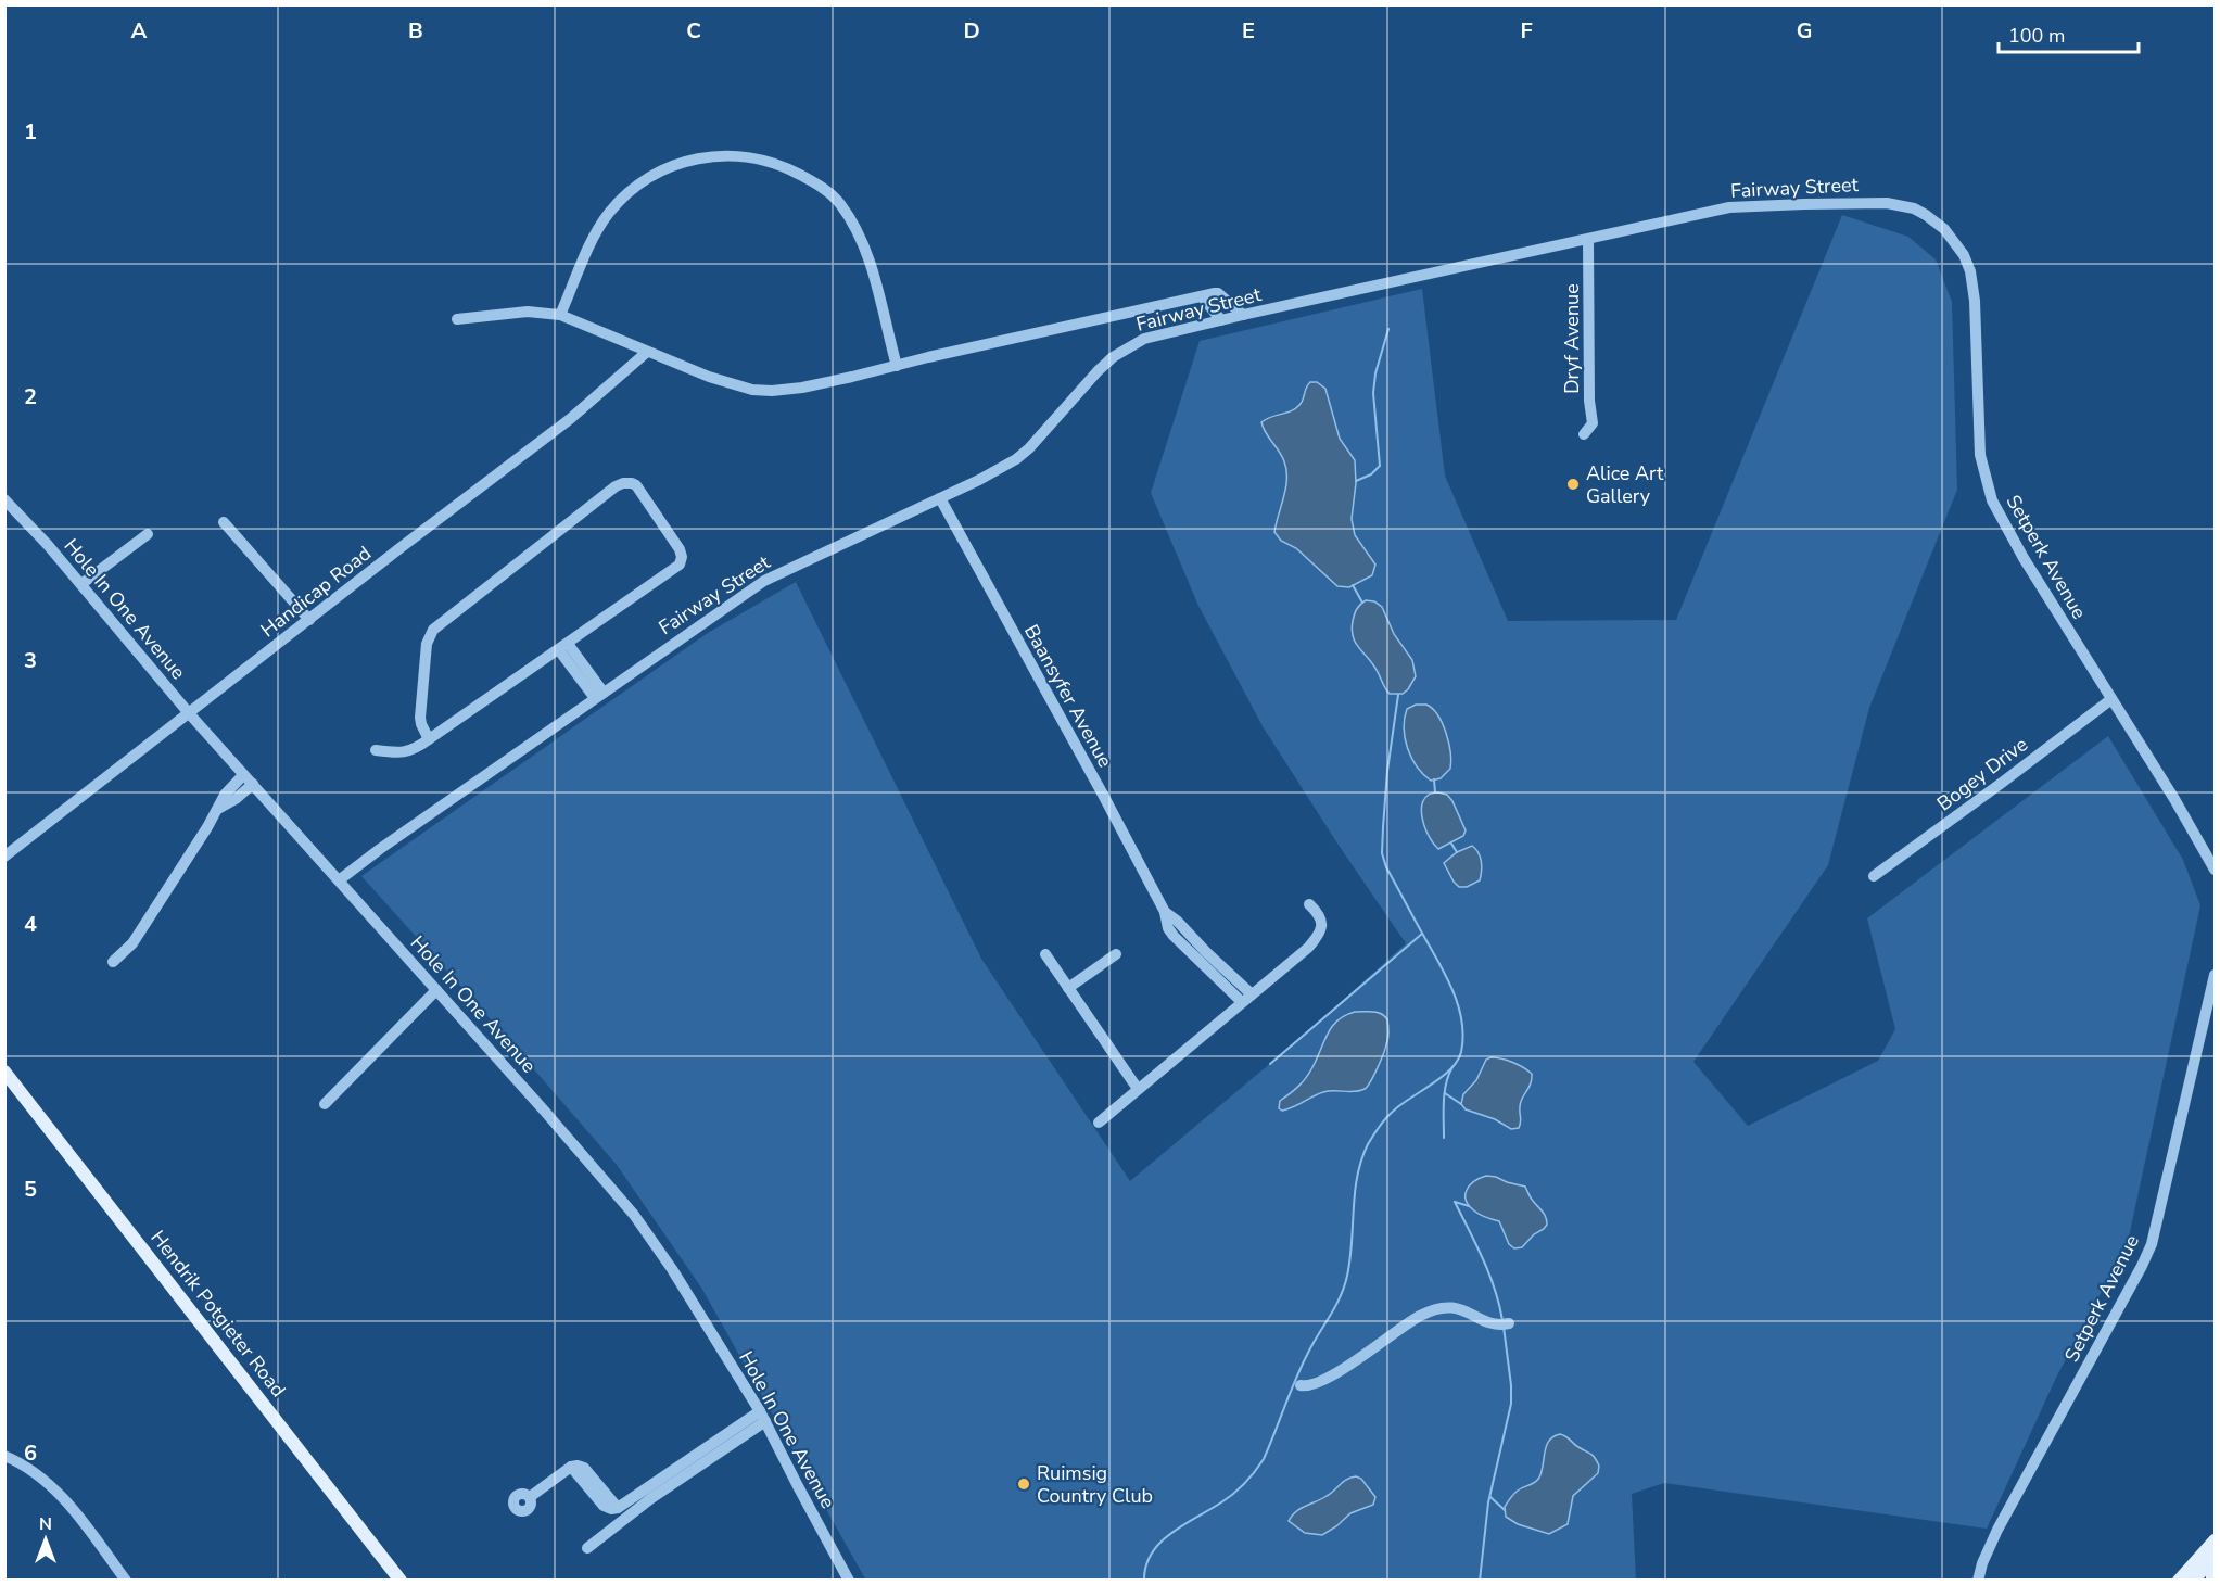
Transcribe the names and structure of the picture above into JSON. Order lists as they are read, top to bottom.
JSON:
{
  "streets": {
    "main road": ["Hendrik Potgieter Road"],
    "street": [
      "Fairway Street",
      "Dryf Avenue",
      "Setperk Avenue",
      "Handicap Road",
      "Hole In One Avenue",
      "Baansyfer Avenue",
      "Bogey Drive"
    ]
  },
  "crossings": [
    ["Fairway Street", "Dryf Avenue"],
    ["Fairway Street", "Setperk Avenue"],
    ["Fairway Street", "Hole In One Avenue"],
    ["Fairway Street", "Baansyfer Avenue"],
    ["Setperk Avenue", "Bogey Drive"],
    ["Handicap Road", "Hole In One Avenue"]
  ],
  "places": ["Alice Art Gallery", "Ruimsig Country Club"],
  "scale_bar": "100 m",
  "north": "top",
  "grid": {
    "columns": [
      "A",
      "B",
      "C",
      "D",
      "E",
      "F",
      "G"
    ],
    "rows": [
      "1",
      "2",
      "3",
      "4",
      "5",
      "6"
    ]
  }
}
